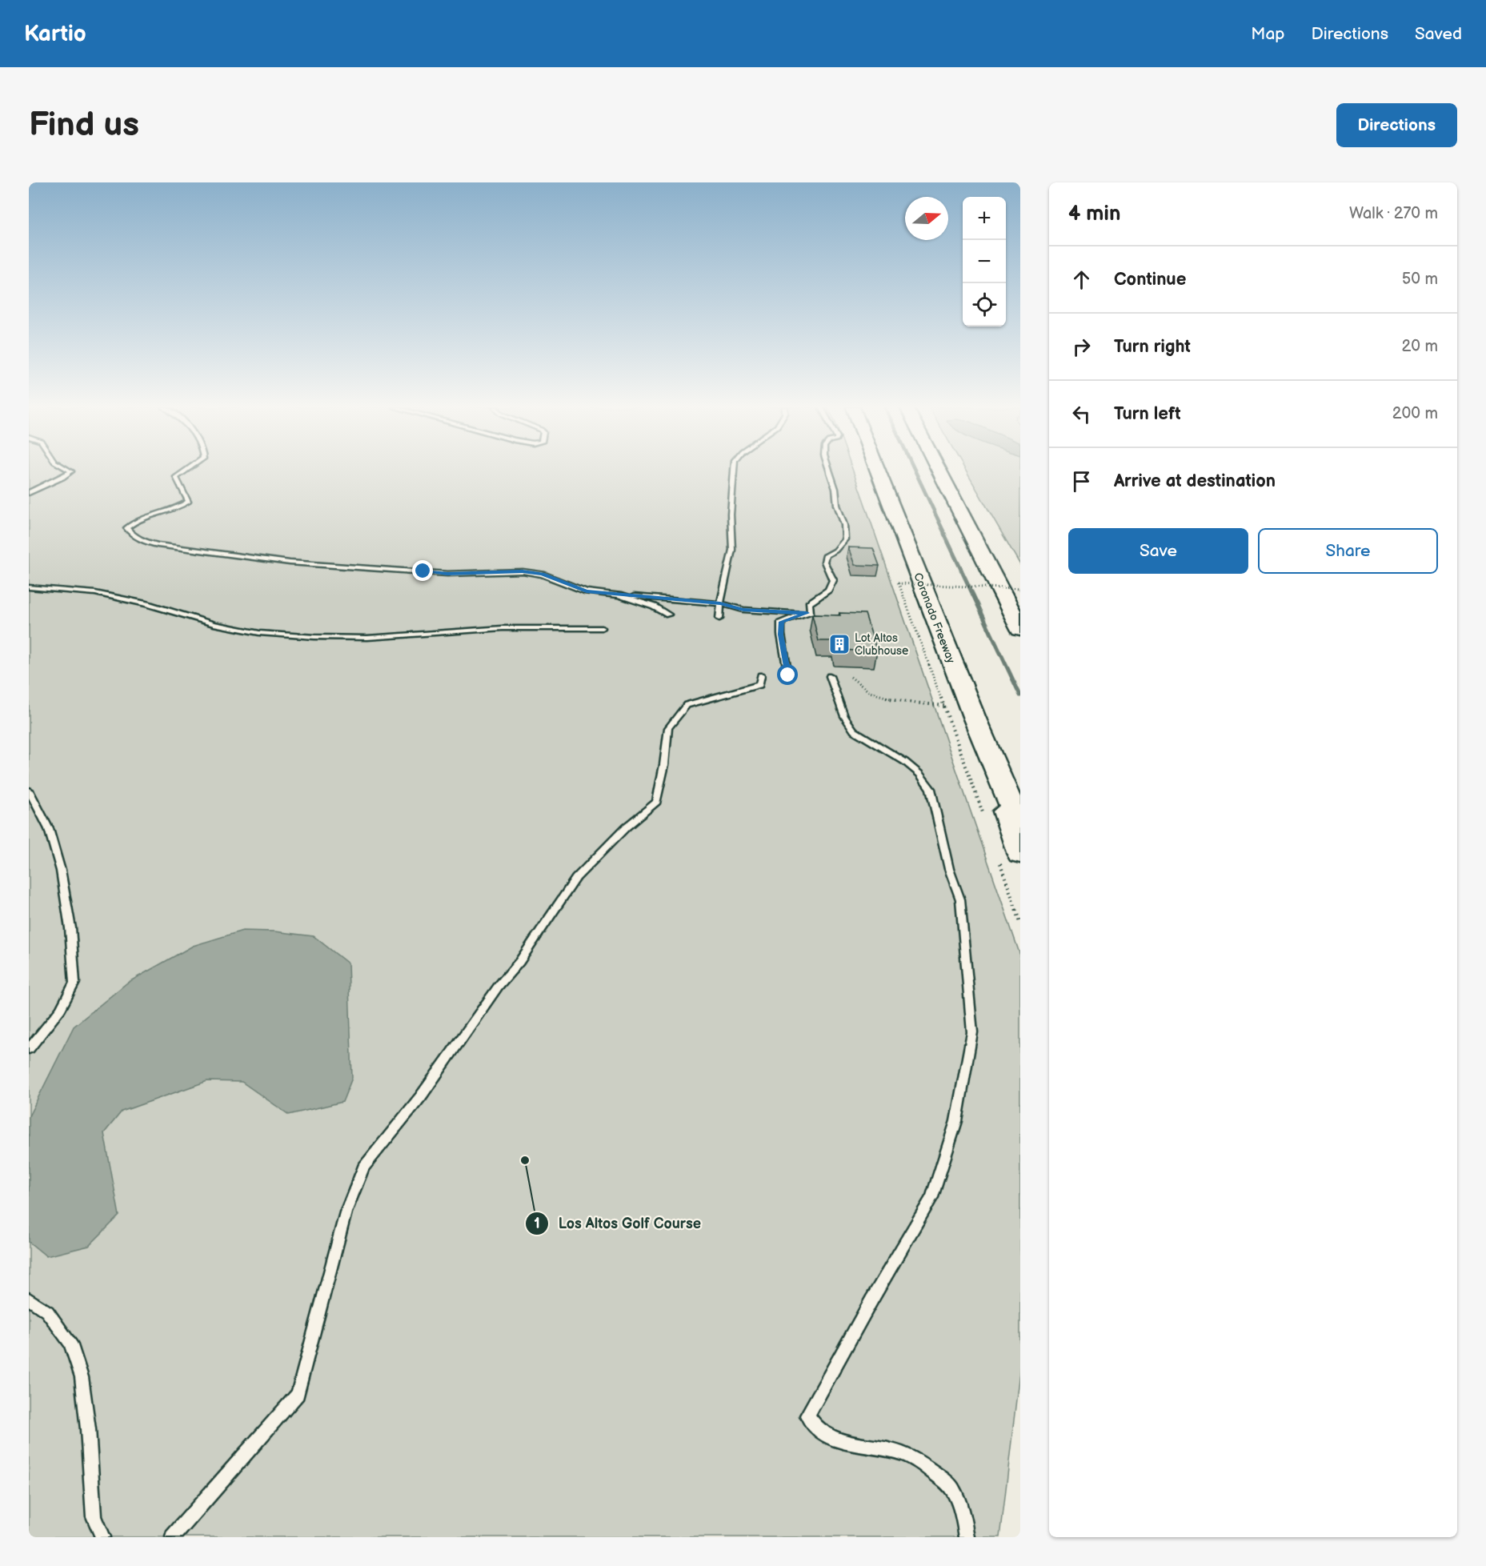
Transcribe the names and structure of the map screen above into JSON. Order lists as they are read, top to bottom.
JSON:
{
  "streets": {
    "highway": ["Coronado Freeway"]
  },
  "places": {
    "building": ["Lot Altos Clubhouse"],
    "other": ["Los Altos Golf Course"]
  },
  "north": "right",
  "page": {
    "header": "Kartio",
    "nav": ["Map", "Directions", "Saved"],
    "buttons": [
      "Directions",
      ["Save", "Share"]
    ],
    "title": "Find us",
    "heading": ["4 min", "Walk · 270 m"],
    "map_buttons": ["+", "−"],
    "list": [
      ["Continue", "50 m"],
      ["Turn right", "20 m"],
      ["Turn left", "200 m"],
      "Arrive at destination"
    ]
  }
}
